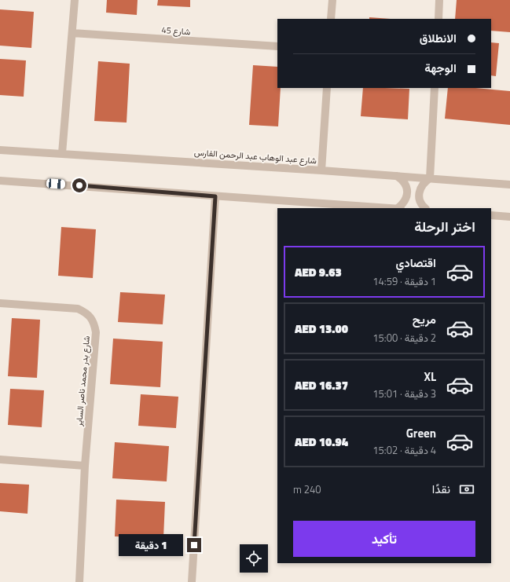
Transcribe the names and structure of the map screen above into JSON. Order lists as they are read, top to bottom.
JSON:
{
  "streets": {
    "street": ["شارع 45", "شارع عبد الوهاب عبد الرحمن الفارس", "شارع بدر محمد ناصر الساير"]
  },
  "page": {
    "banner": ["الانطلاق", "الوجهة"],
    "heading": "اختر الرحلة",
    "list": [
      {
        "name": "اقتصادي",
        "note": "1 دقيقة · 14:59",
        "value": "AED 9.63"
      },
      {
        "name": "مريح",
        "note": "2 دقيقة · 15:00",
        "value": "AED 13.00"
      },
      {
        "name": "XL",
        "note": "3 دقيقة · 15:01",
        "value": "AED 16.37"
      },
      {
        "name": "Green",
        "note": "4 دقيقة · 15:02",
        "value": "AED 10.94"
      }
    ],
    "pay": ["نقدًا", "240 m"],
    "buttons": "تأكيد",
    "bubble": "1 دقيقة"
  }
}
